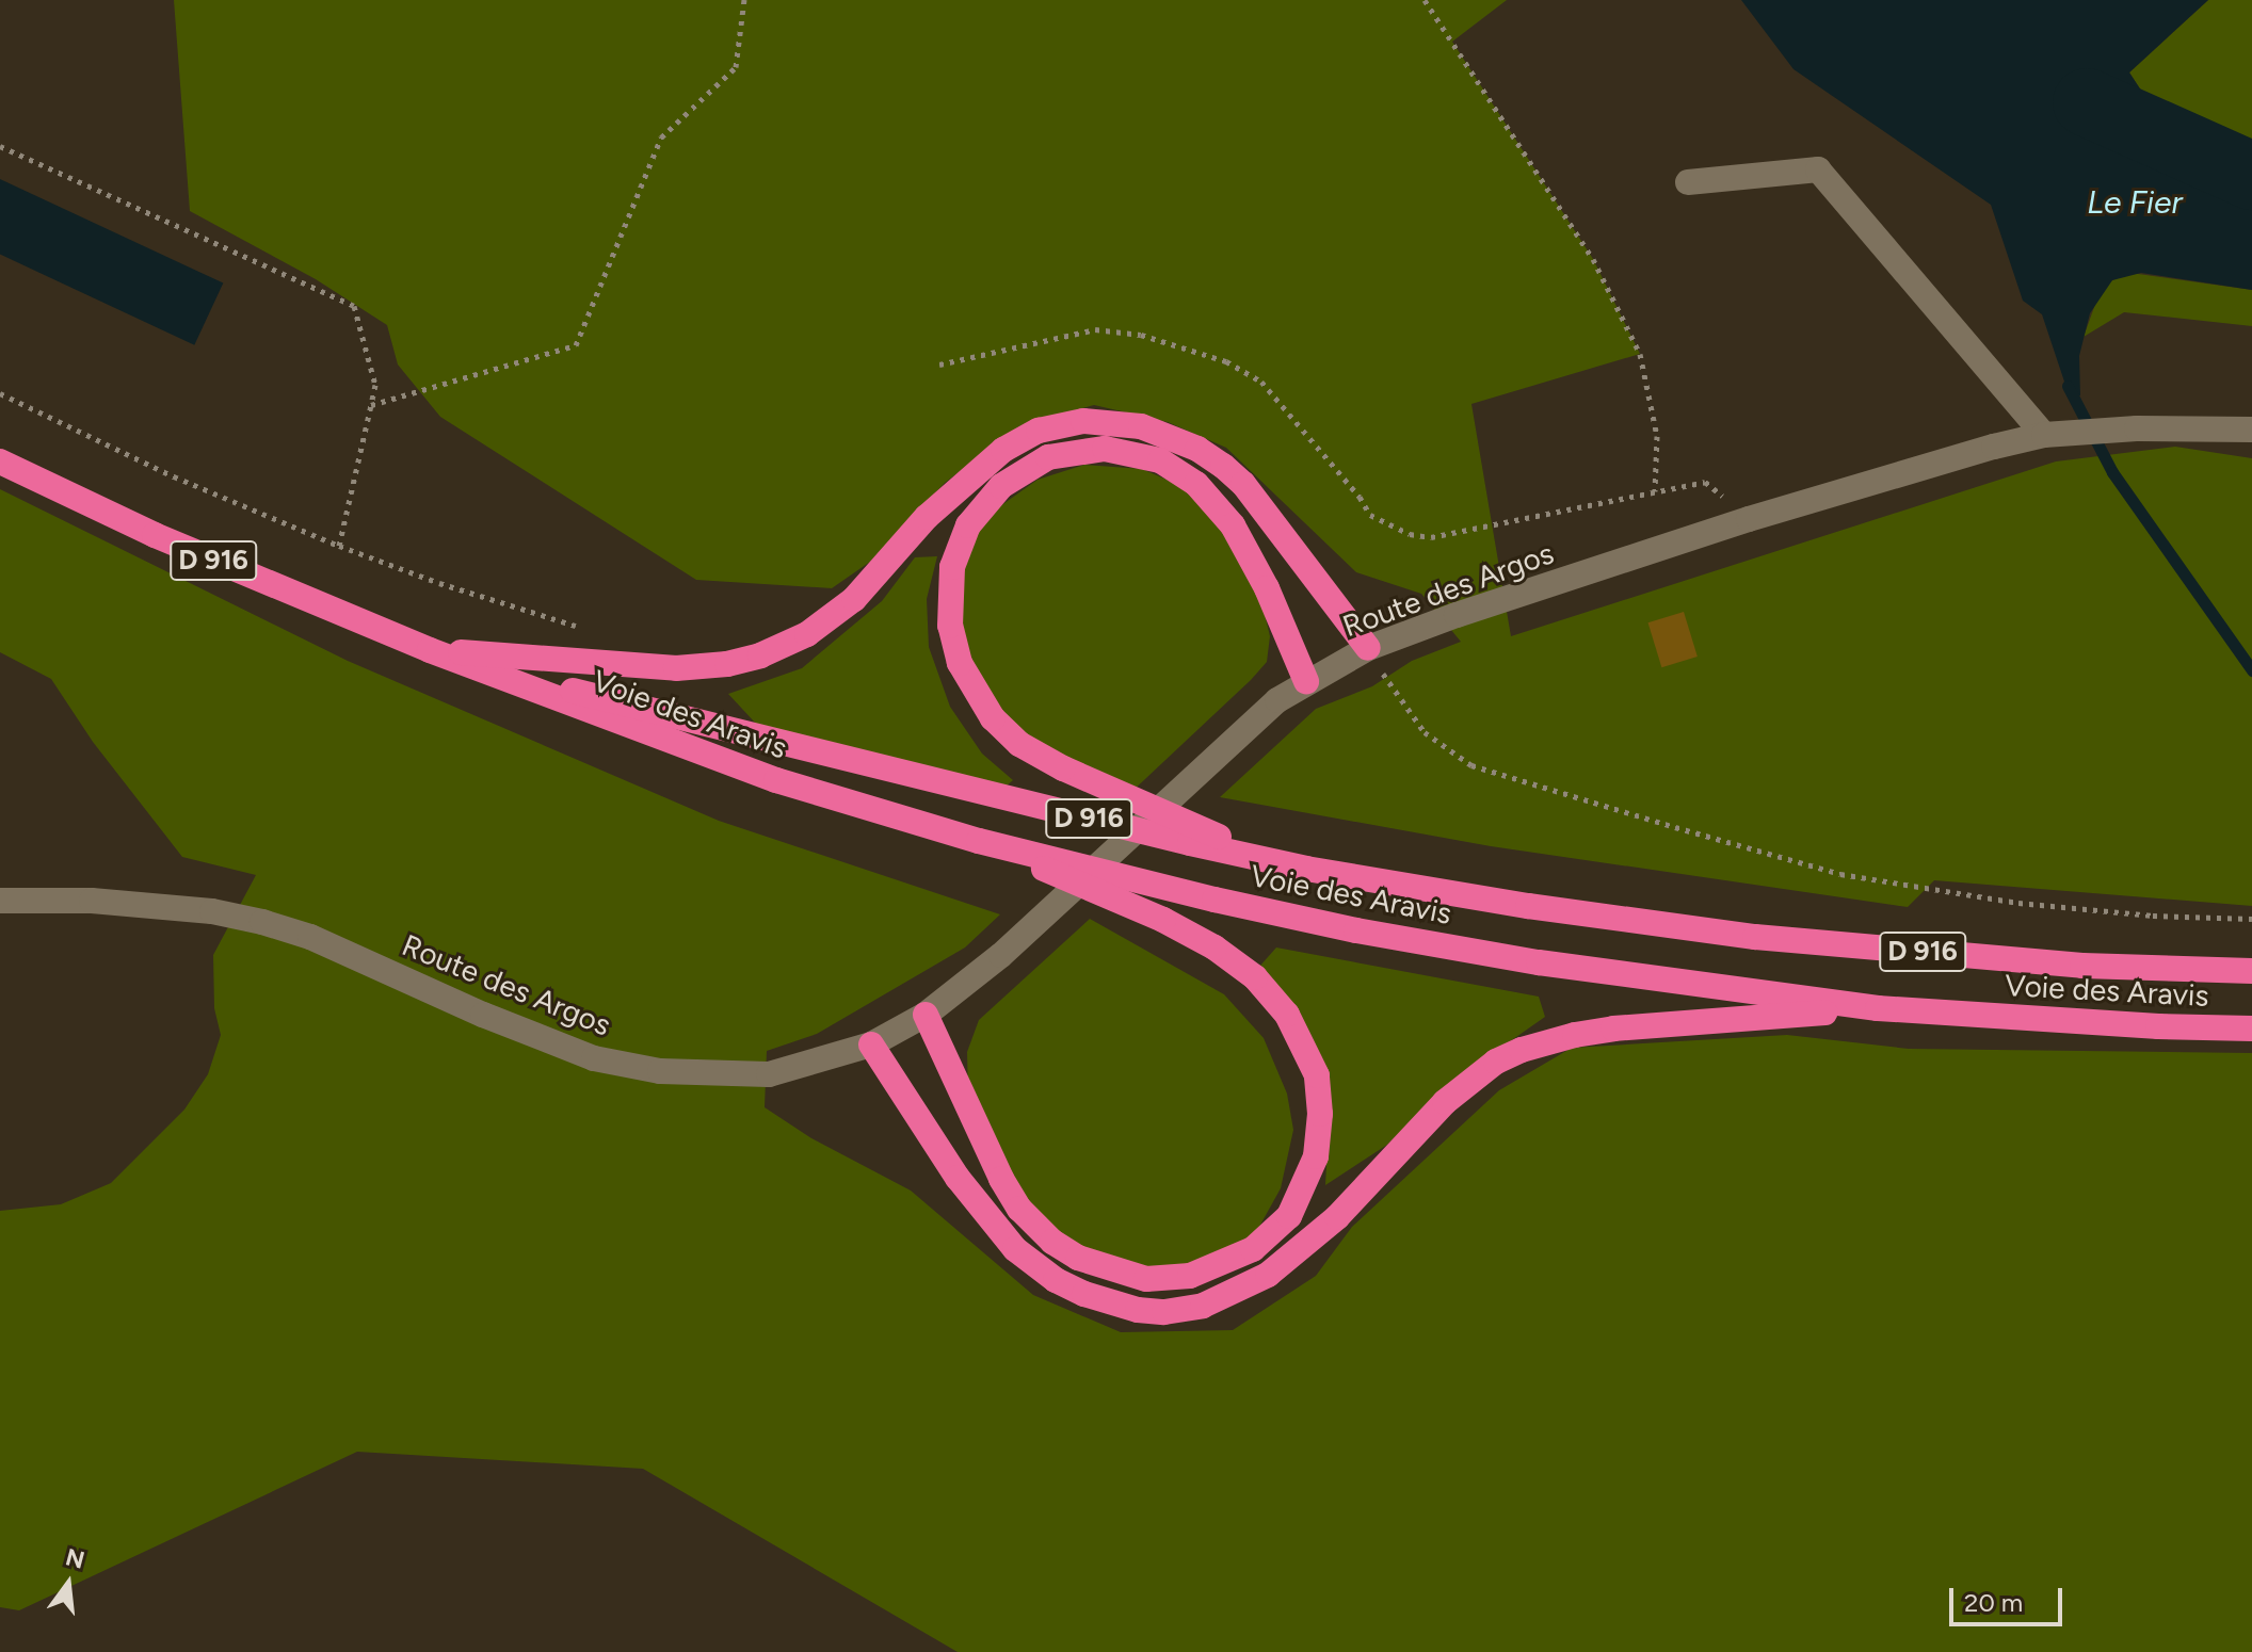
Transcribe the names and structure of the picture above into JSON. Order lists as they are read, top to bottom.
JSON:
{
  "streets": {
    "highway": ["D 916", "Voie des Aravis"],
    "street": ["Route des Argos"]
  },
  "water": ["Le Fier"],
  "scale_bar": "20 m",
  "north": "top"
}
